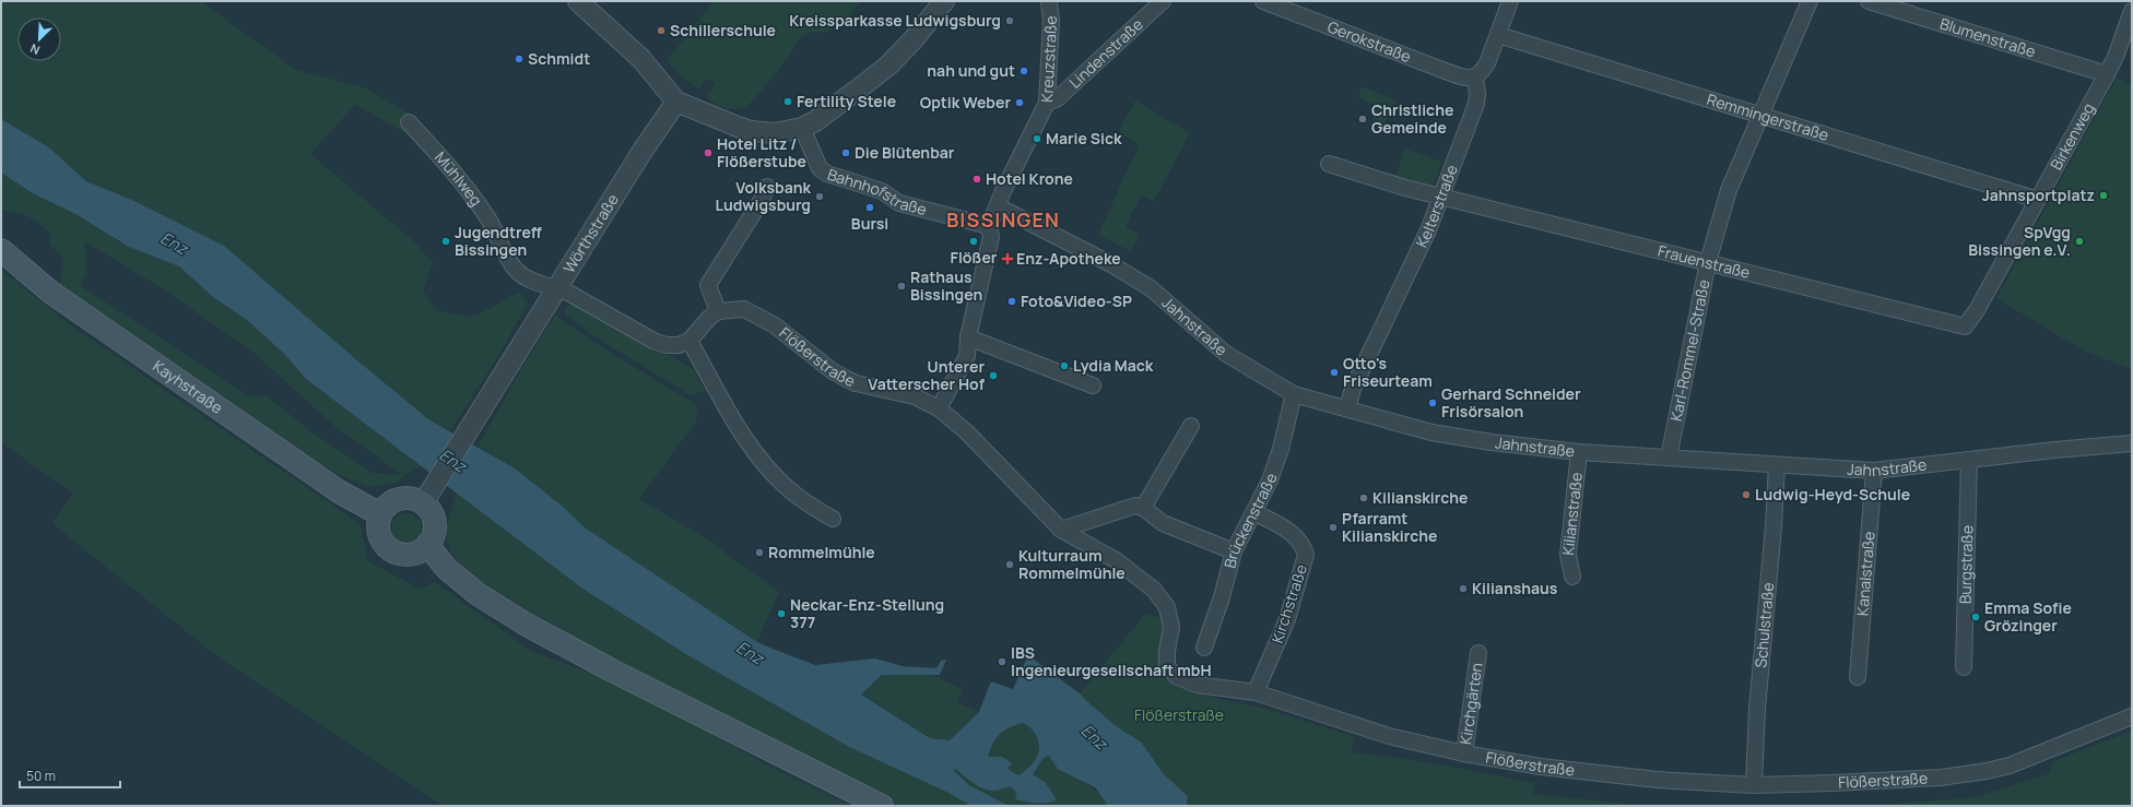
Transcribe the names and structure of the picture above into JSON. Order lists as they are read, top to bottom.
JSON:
{
  "streets": {
    "main road": ["Kayhstraße"],
    "street": [
      "Blumenstraße",
      "Gerokstraße",
      "Lindenstraße",
      "Kreuzstraße",
      "Remmingerstraße",
      "Birkenweg",
      "Mühlweg",
      "Bahnhofstraße",
      "Kelterstraße",
      "Wörthstraße",
      "Frauenstraße",
      "Jahnstraße",
      "Karl-Rommel-Straße",
      "Flößerstraße",
      "Kilianstraße",
      "Brückenstraße",
      "Burgstraße",
      "Kanalstraße",
      "Kirchstraße",
      "Schulstraße",
      "Kirchgärten"
    ]
  },
  "crossings": [
    ["Blumenstraße", "Birkenweg"],
    ["Gerokstraße", "Kelterstraße"],
    ["Lindenstraße", "Kreuzstraße"],
    ["Kreuzstraße", "Bahnhofstraße"],
    ["Kreuzstraße", "Jahnstraße"],
    ["Kreuzstraße", "Flößerstraße"],
    ["Remmingerstraße", "Birkenweg"],
    ["Remmingerstraße", "Karl-Rommel-Straße"],
    ["Birkenweg", "Frauenstraße"],
    ["Mühlweg", "Wörthstraße"],
    ["Kelterstraße", "Frauenstraße"],
    ["Kelterstraße", "Jahnstraße"],
    ["Wörthstraße", "Kayhstraße"],
    ["Frauenstraße", "Karl-Rommel-Straße"],
    ["Jahnstraße", "Karl-Rommel-Straße"],
    ["Jahnstraße", "Kilianstraße"],
    ["Jahnstraße", "Brückenstraße"],
    ["Jahnstraße", "Burgstraße"],
    ["Jahnstraße", "Kanalstraße"],
    ["Jahnstraße", "Schulstraße"],
    ["Flößerstraße", "Kirchstraße"],
    ["Flößerstraße", "Schulstraße"],
    ["Flößerstraße", "Kirchgärten"],
    ["Brückenstraße", "Kirchstraße"]
  ],
  "districts": ["BISSINGEN"],
  "water": ["Enz"],
  "parks": ["Flößerstraße"],
  "places": {
    "other": [
      "Kreissparkasse Ludwigsburg",
      "Schillerschule",
      "Schmidt",
      "nah und gut",
      "Fertility Stele",
      "Optik Weber",
      "Christliche Gemeinde",
      "Marie Sick",
      "Hotel Litz / Flößerstube",
      "Die Blütenbar",
      "Hotel Krone",
      "Jahnsportplatz",
      "Volksbank Ludwigsburg",
      "Bursi",
      "Jugendtreff Bissingen",
      "Flößer",
      "SpVgg Bissingen e.V.",
      "Rathaus Bissingen",
      "Foto&Video-SP",
      "Lydia Mack",
      "Otto's Friseurteam",
      "Unterer Vatterscher Hof",
      "Gerhard Schneider Frisörsalon",
      "Ludwig-Heyd-Schule",
      "Kilianskirche",
      "Pfarramt Kilianskirche",
      "Rommelmühle",
      "Kulturraum Rommelmühle",
      "Kilianshaus",
      "Neckar-Enz-Stellung 377",
      "Emma Sofie Grözinger",
      "IBS Ingenieurgesellschaft mbH"
    ],
    "health": ["Enz-Apotheke"]
  },
  "scale_bar": "50 m",
  "north": "bottom left"
}
